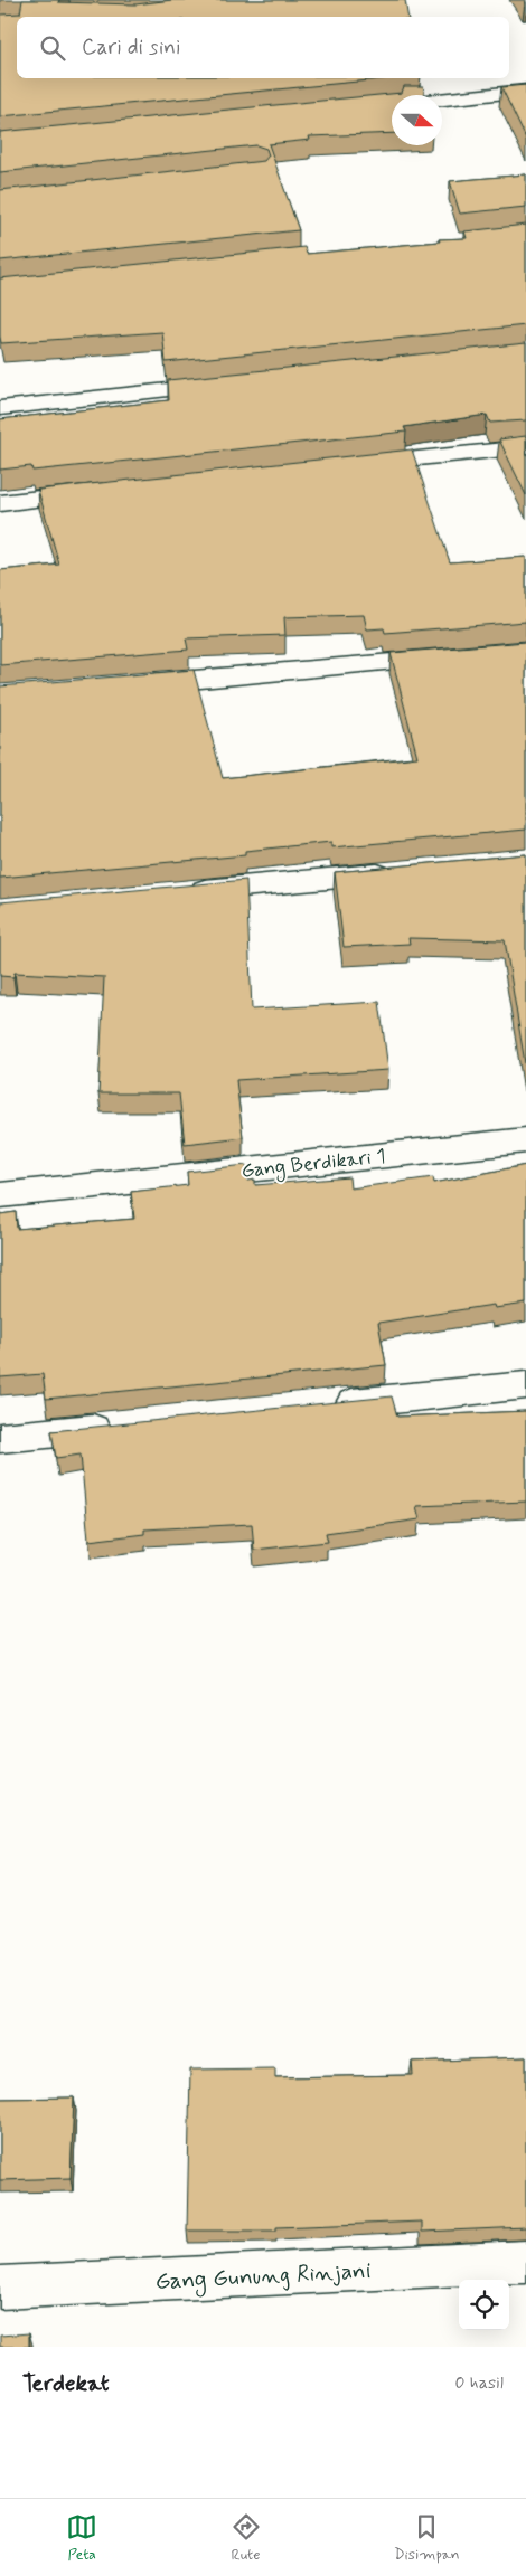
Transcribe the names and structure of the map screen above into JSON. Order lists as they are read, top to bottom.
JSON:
{
  "streets": {
    "street": ["Gang Berdikari 1", "Gang Gunung Rinjani"]
  },
  "north": "right",
  "page": {
    "search": "Cari di sini",
    "heading": ["Terdekat", "0 hasil"],
    "nav": ["Peta", "Rute", "Disimpan"]
  }
}
